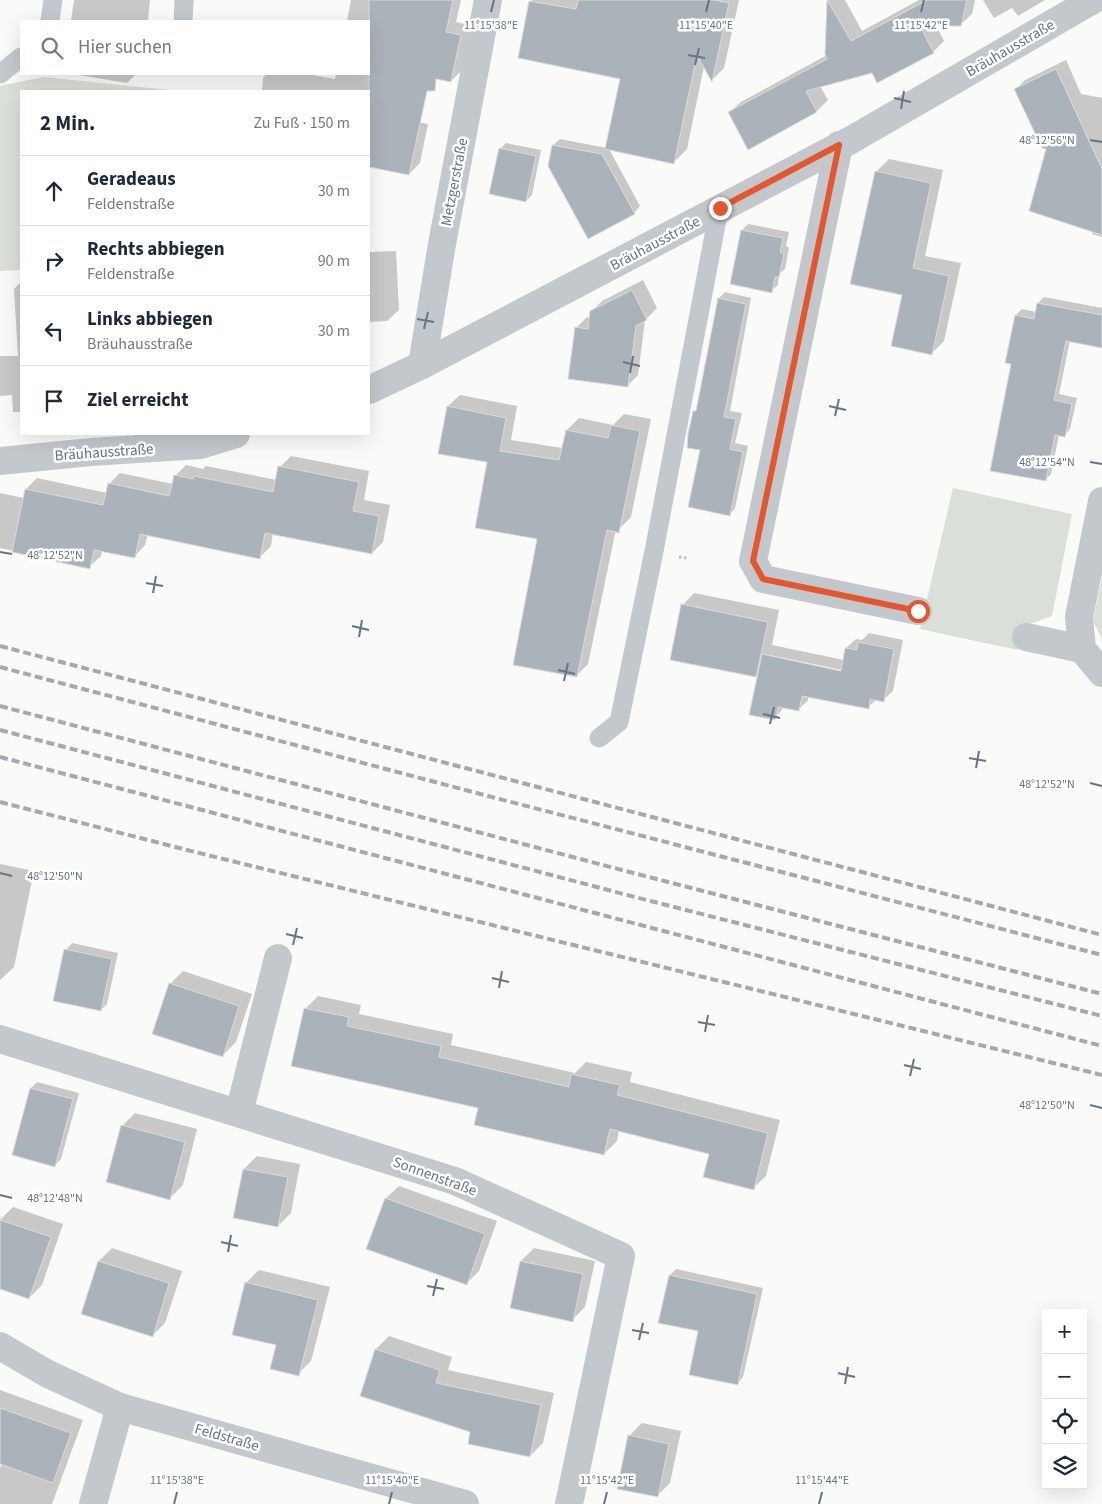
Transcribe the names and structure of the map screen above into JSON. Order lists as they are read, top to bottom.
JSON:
{
  "streets": {
    "street": [
      "Bräuhausstraße",
      "Metzgerstraße",
      "Sonnenstraße",
      "Feldstraße"
    ]
  },
  "crossings": [
    ["Bräuhausstraße", "Metzgerstraße"]
  ],
  "page": {
    "search": "Hier suchen",
    "heading": ["2 Min.", "Zu Fuß · 150 m"],
    "list": [
      ["Geradeaus", "Feldenstraße", "30 m"],
      ["Rechts abbiegen", "Feldenstraße", "90 m"],
      ["Links abbiegen", "Bräuhausstraße", "30 m"],
      "Ziel erreicht"
    ],
    "map_buttons": ["+", "−"]
  },
  "coordinates": [
    "11°15'38\"E",
    "11°15'40\"E",
    "11°15'42\"E",
    "48°12'56\"N",
    "48°12'54\"N",
    "48°12'52\"N",
    "48°12'50\"N",
    "48°12'48\"N",
    "11°15'44\"E"
  ]
}
